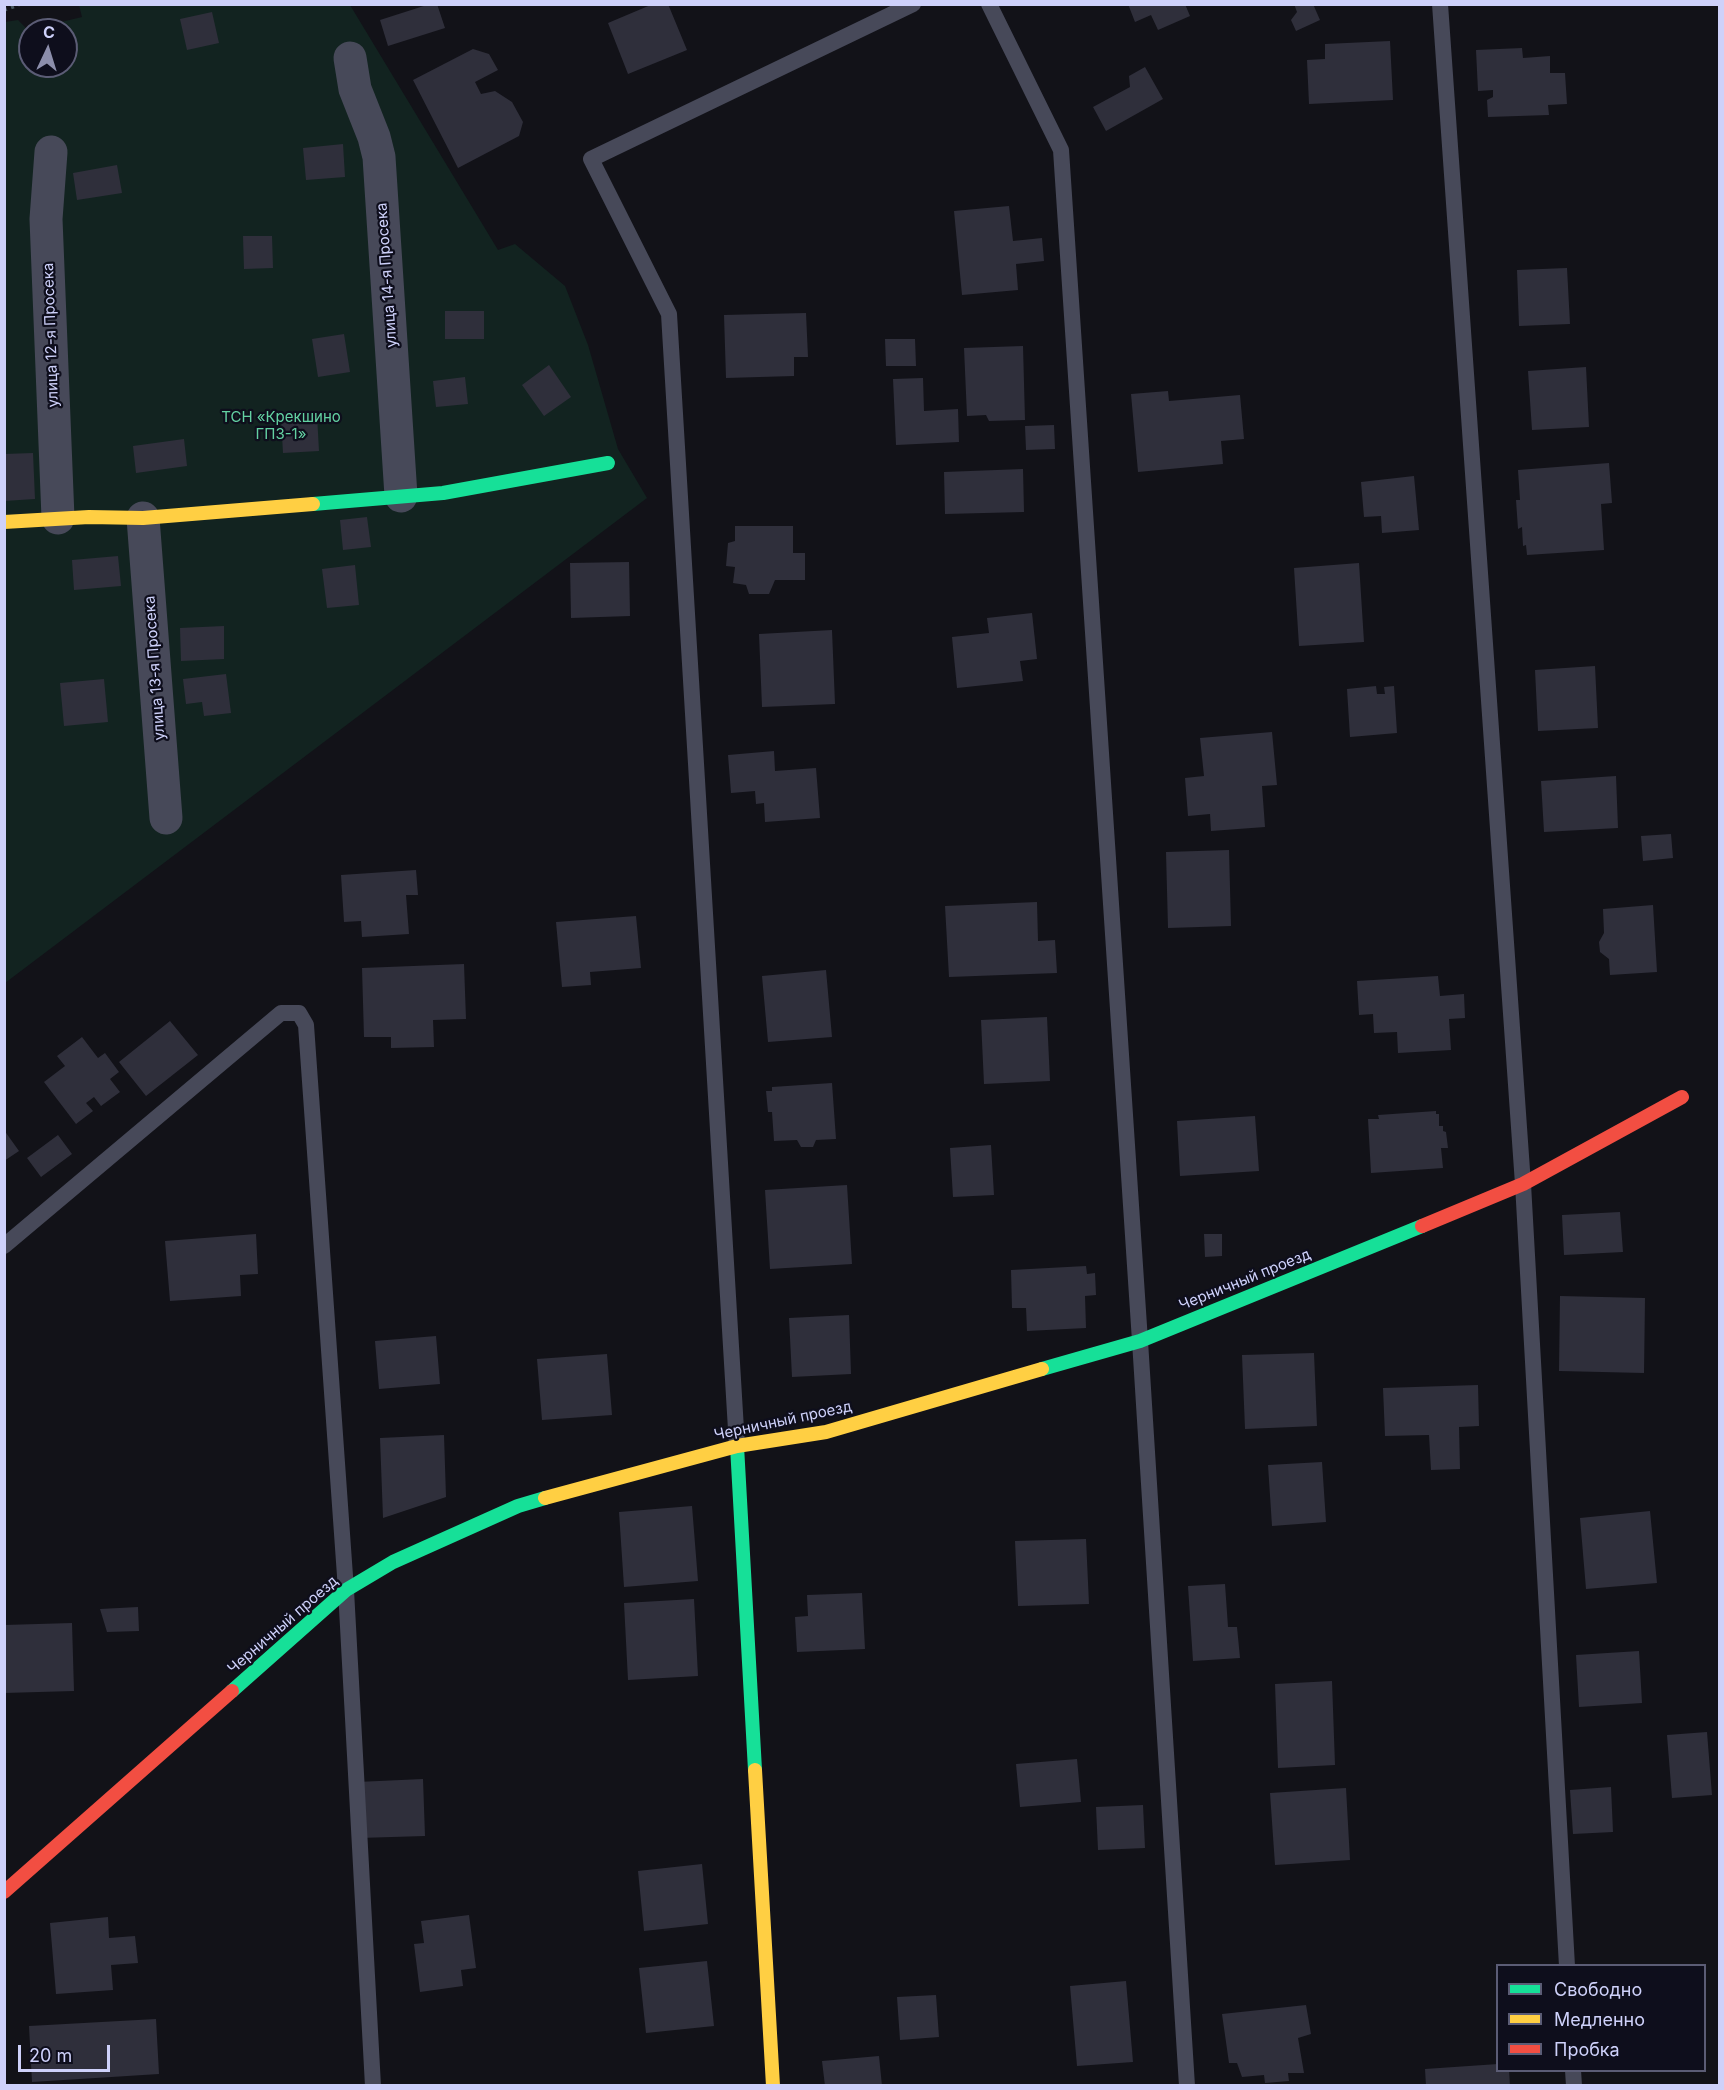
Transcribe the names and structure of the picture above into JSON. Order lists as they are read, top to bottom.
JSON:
{
  "streets": {
    "street": [
      "улица 14-я Просека",
      "улица 12-я Просека",
      "улица 13-я Просека",
      "Черничный проезд"
    ]
  },
  "parks": ["ТСН «Крекшино ГПЗ-1»"],
  "legend": ["Свободно", "Медленно", "Пробка"],
  "scale_bar": "20 m",
  "north": "top"
}
